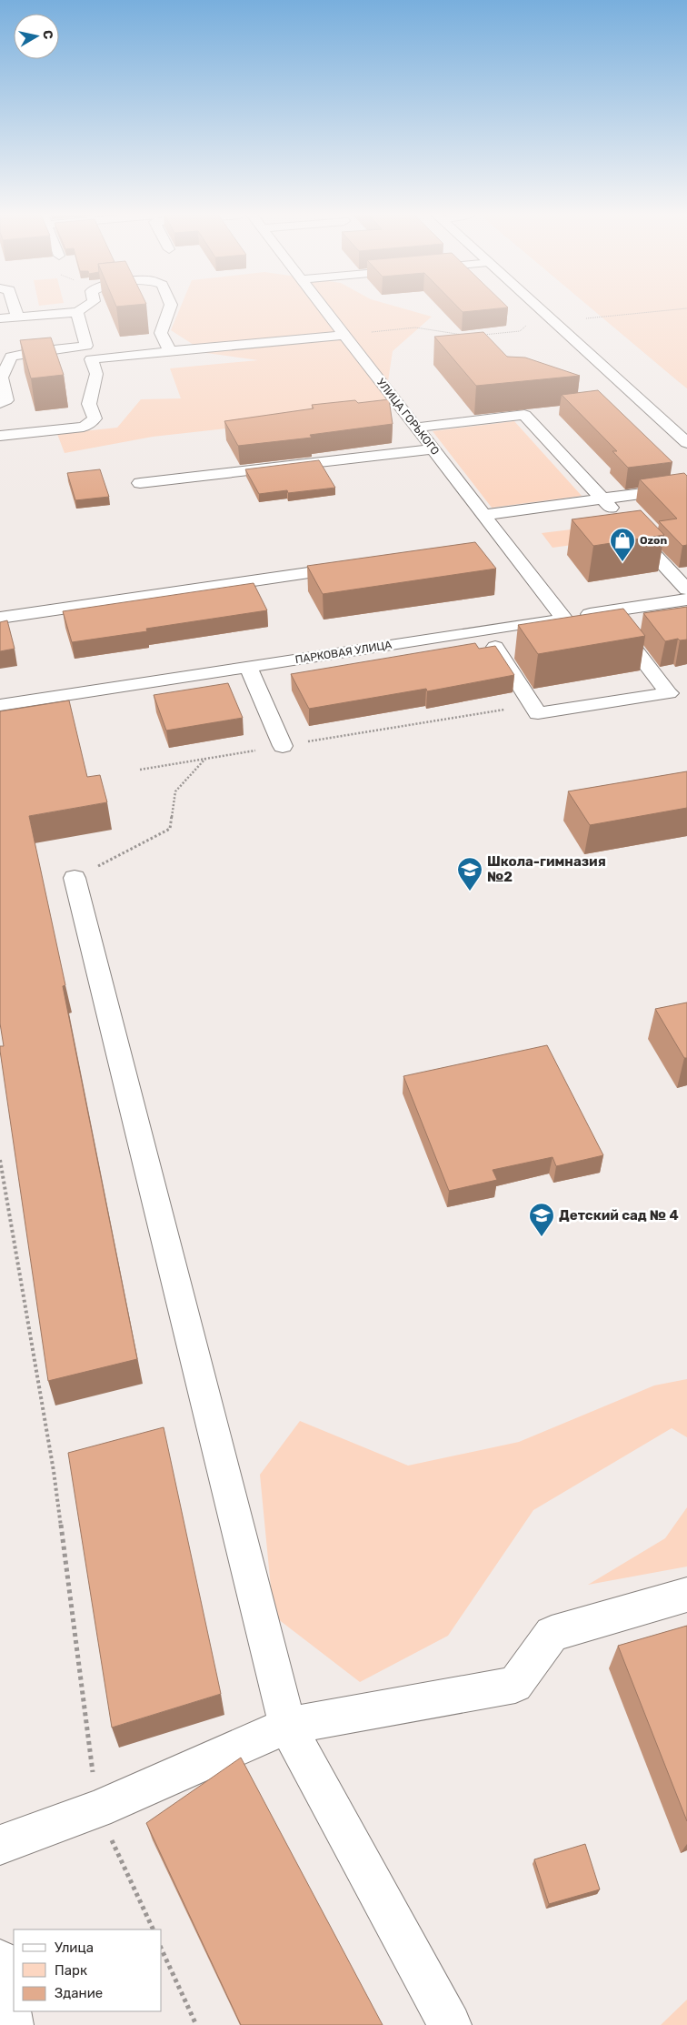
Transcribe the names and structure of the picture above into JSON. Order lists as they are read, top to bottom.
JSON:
{
  "streets": {
    "street": ["УЛИЦА ГОРЬКОГО", "ПАРКОВАЯ УЛИЦА"]
  },
  "crossings": [
    ["УЛИЦА ГОРЬКОГО", "ПАРКОВАЯ УЛИЦА"]
  ],
  "places": {
    "shop": ["Ozon"],
    "school or university": ["Школа-гимназия №2", "Детский сад № 4"]
  },
  "legend": ["Улица", "Парк", "Здание"],
  "north": "right"
}
